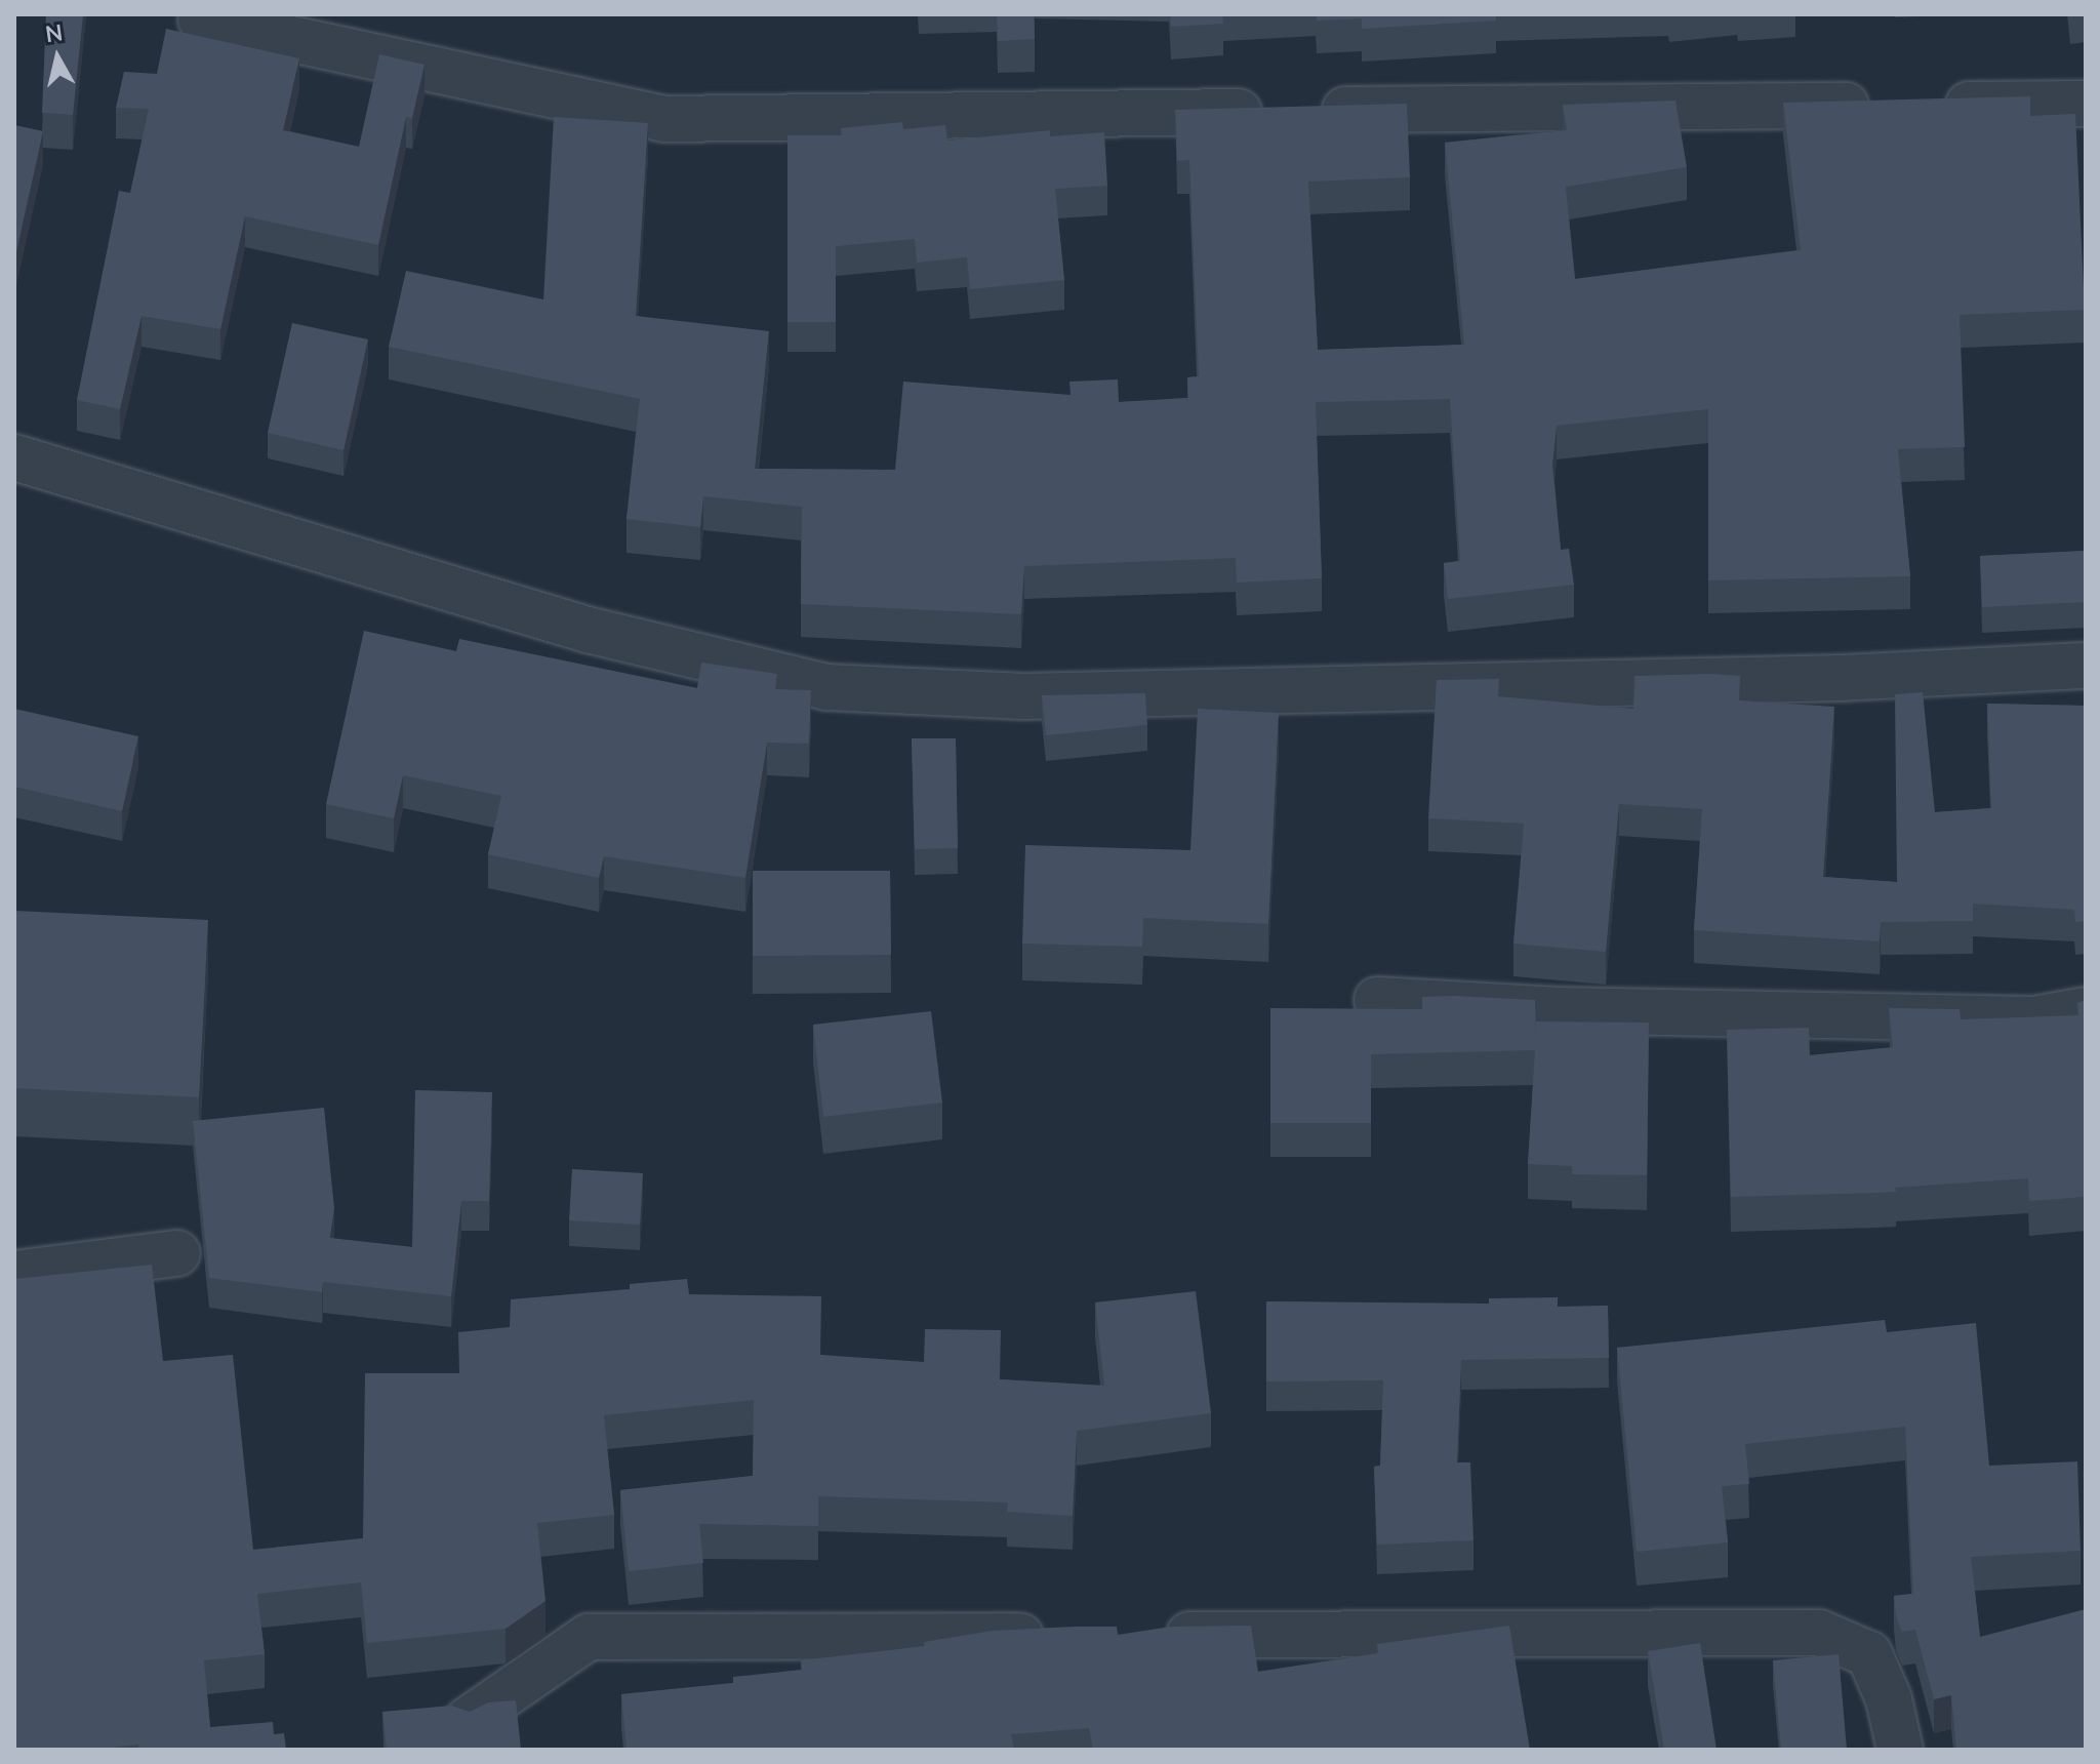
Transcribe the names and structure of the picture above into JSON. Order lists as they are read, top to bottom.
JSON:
{
  "north": "top"
}
